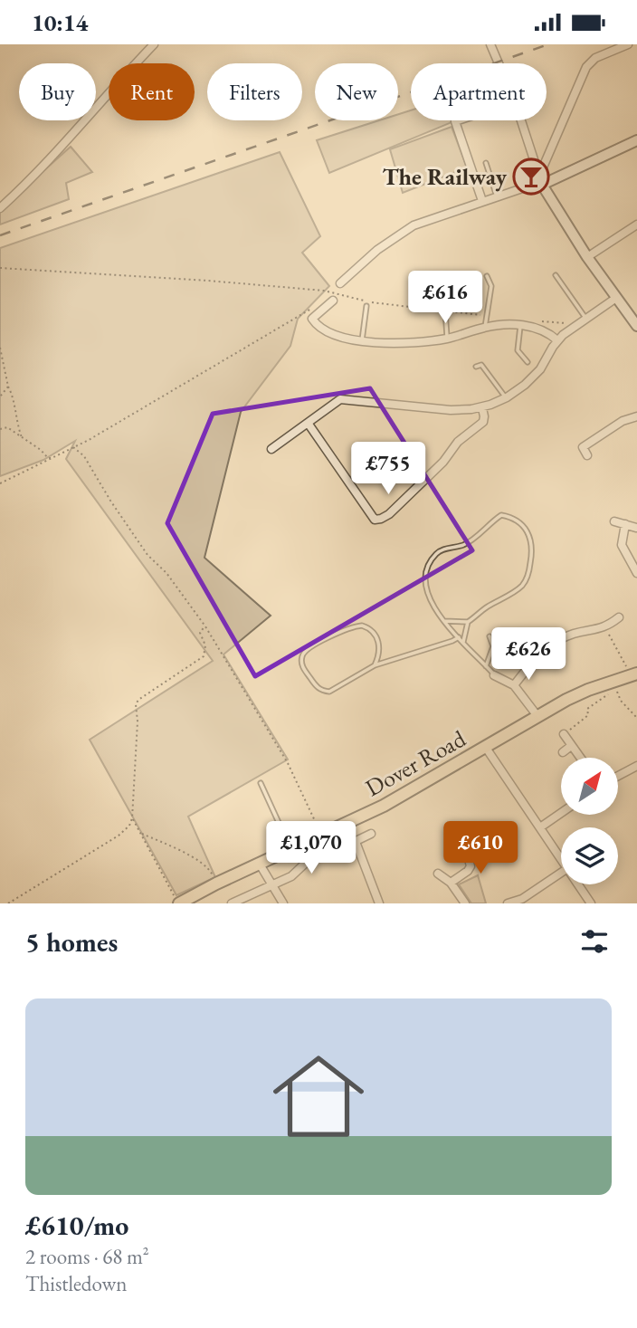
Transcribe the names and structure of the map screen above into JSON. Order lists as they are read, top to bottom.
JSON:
{
  "streets": {
    "main road": ["Dover Road"]
  },
  "places": {
    "bar": ["The Railway"]
  },
  "north": "top right",
  "page": {
    "status": "10:14",
    "chip": [
      "Buy",
      "Rent",
      "Filters",
      "New",
      "Apartment"
    ],
    "price": [
      "£616",
      "£755",
      "£626",
      "£1,070",
      "£610"
    ],
    "heading": "5 homes",
    "list": [
      {
        "name": "£610/mo",
        "note": "2 rooms · 68 m² · Thistledown"
      }
    ]
  }
}
